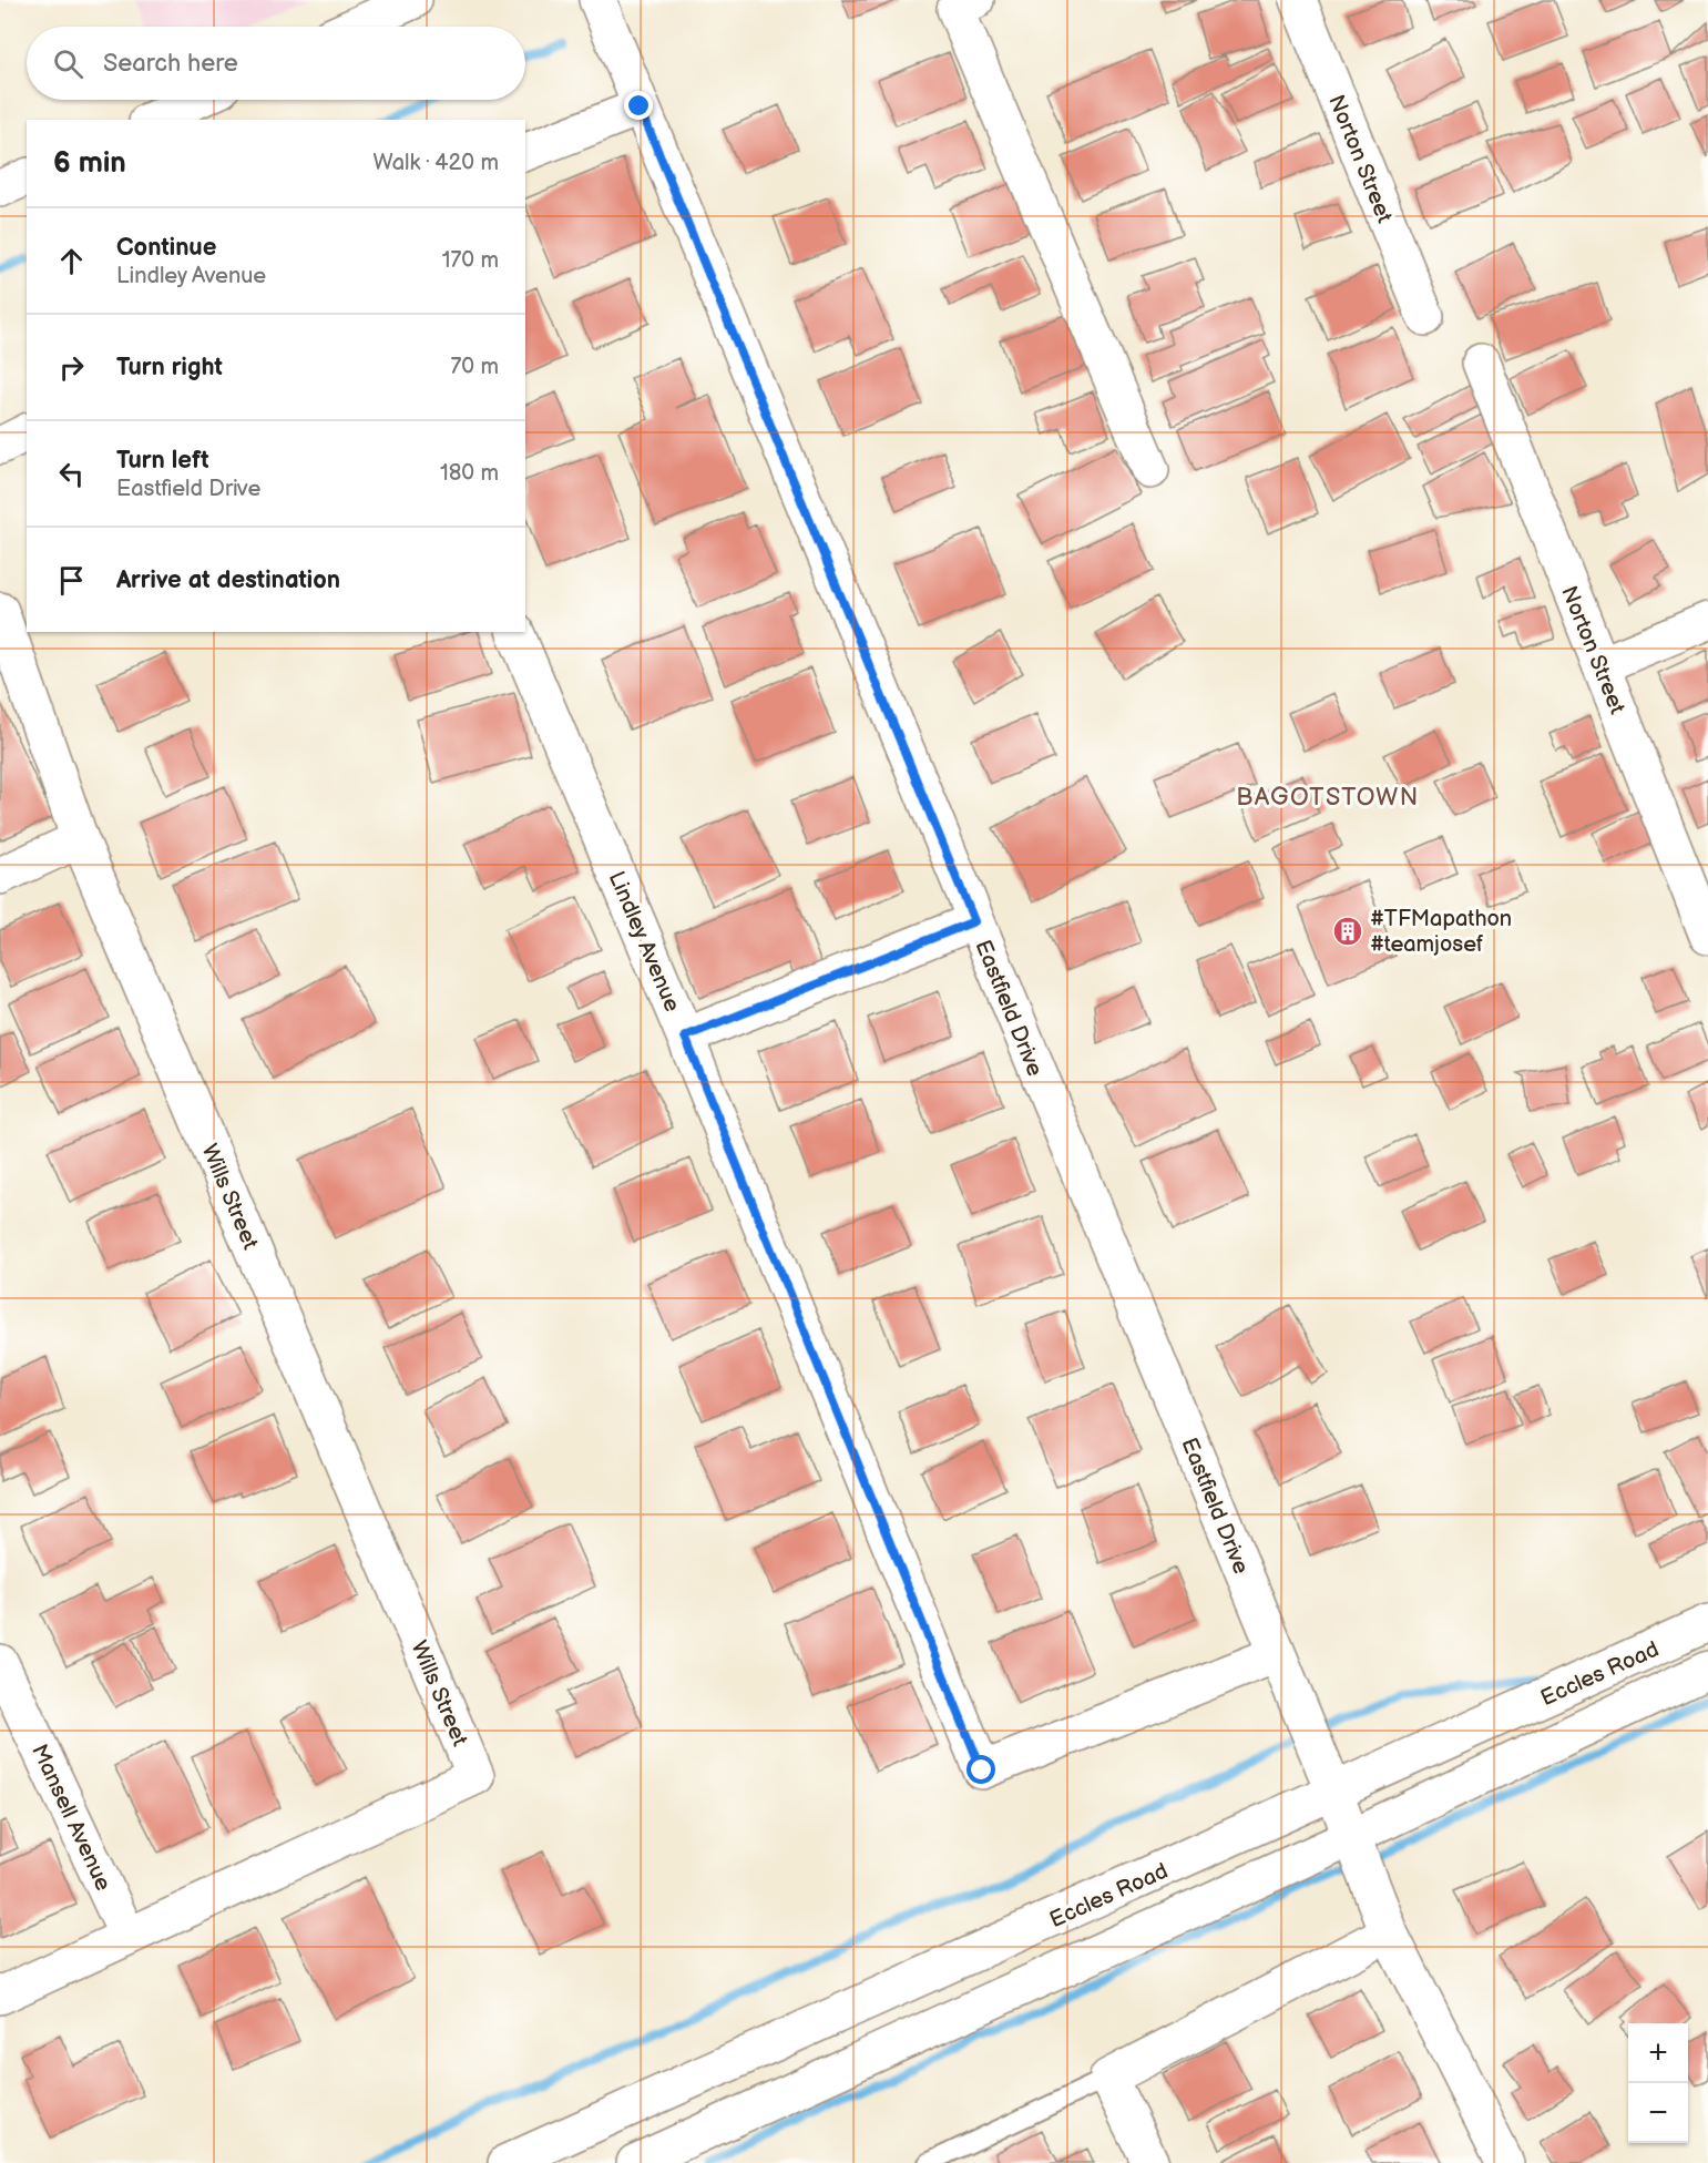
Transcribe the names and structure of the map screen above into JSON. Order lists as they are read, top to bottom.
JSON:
{
  "streets": {
    "street": [
      "Norton Street",
      "Lindley Avenue",
      "Eastfield Drive",
      "Wills Street",
      "Eccles Road",
      "Mansell Avenue"
    ]
  },
  "crossings": [
    ["Lindley Avenue", "Eastfield Drive"],
    ["Eastfield Drive", "Eccles Road"],
    ["Wills Street", "Mansell Avenue"]
  ],
  "districts": ["BAGOTSTOWN"],
  "places": {
    "building": ["#TFMapathon #teamjosef"]
  },
  "page": {
    "search": "Search here",
    "heading": ["6 min", "Walk · 420 m"],
    "list": [
      ["Continue", "Lindley Avenue", "170 m"],
      ["Turn right", "70 m"],
      ["Turn left", "Eastfield Drive", "180 m"],
      "Arrive at destination"
    ],
    "map_buttons": ["+", "−"]
  }
}
